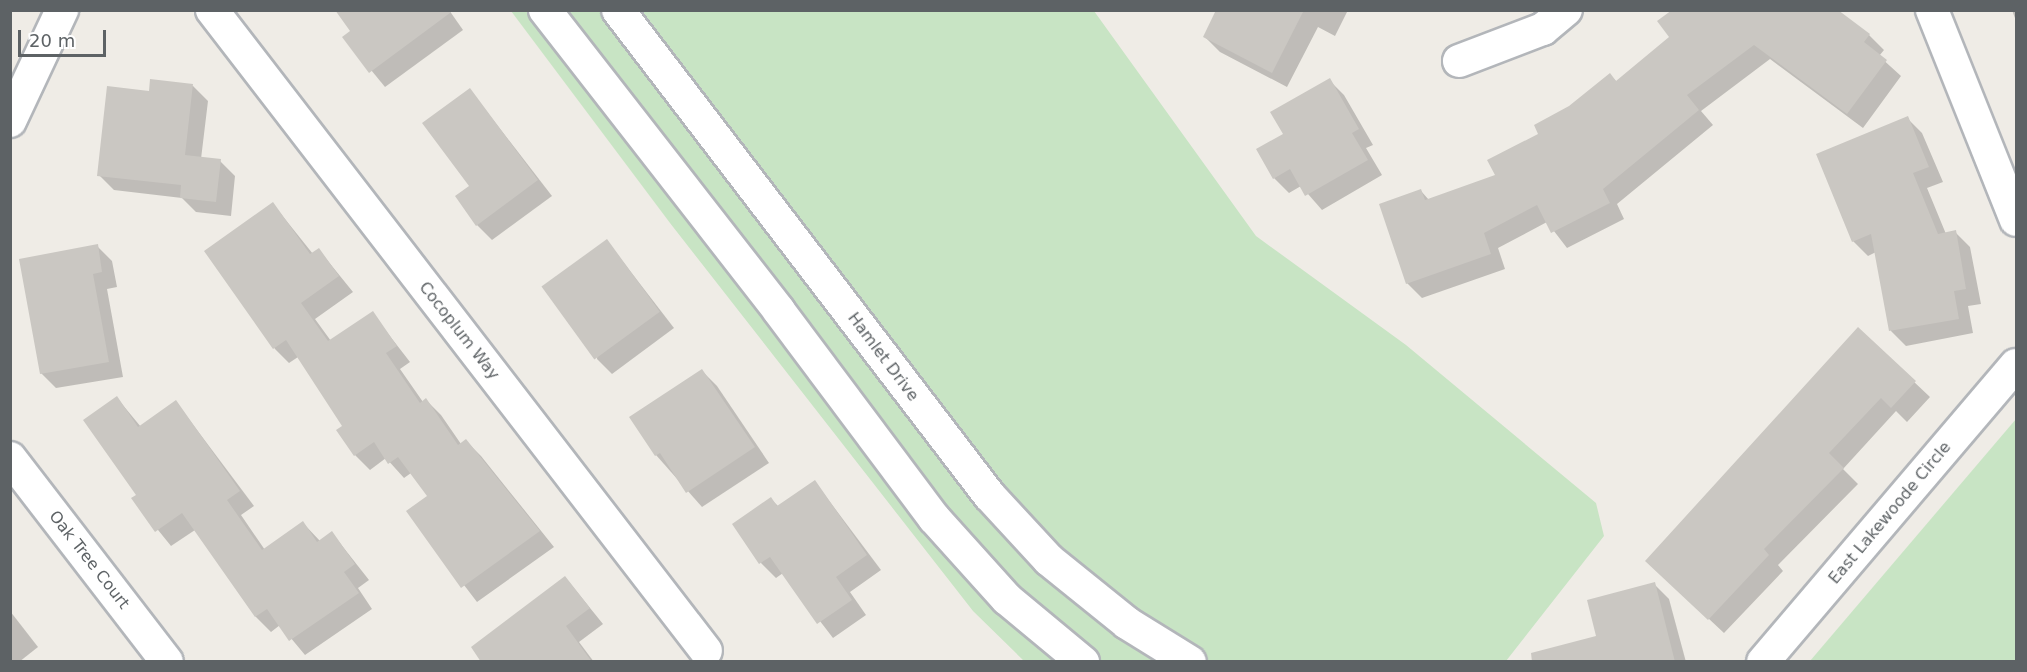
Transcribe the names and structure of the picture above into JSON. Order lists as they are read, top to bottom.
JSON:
{
  "streets": {
    "street": [
      "Cocoplum Way",
      "Hamlet Drive",
      "East Lakewoode Circle",
      "Oak Tree Court"
    ]
  },
  "scale_bar": "20 m"
}
